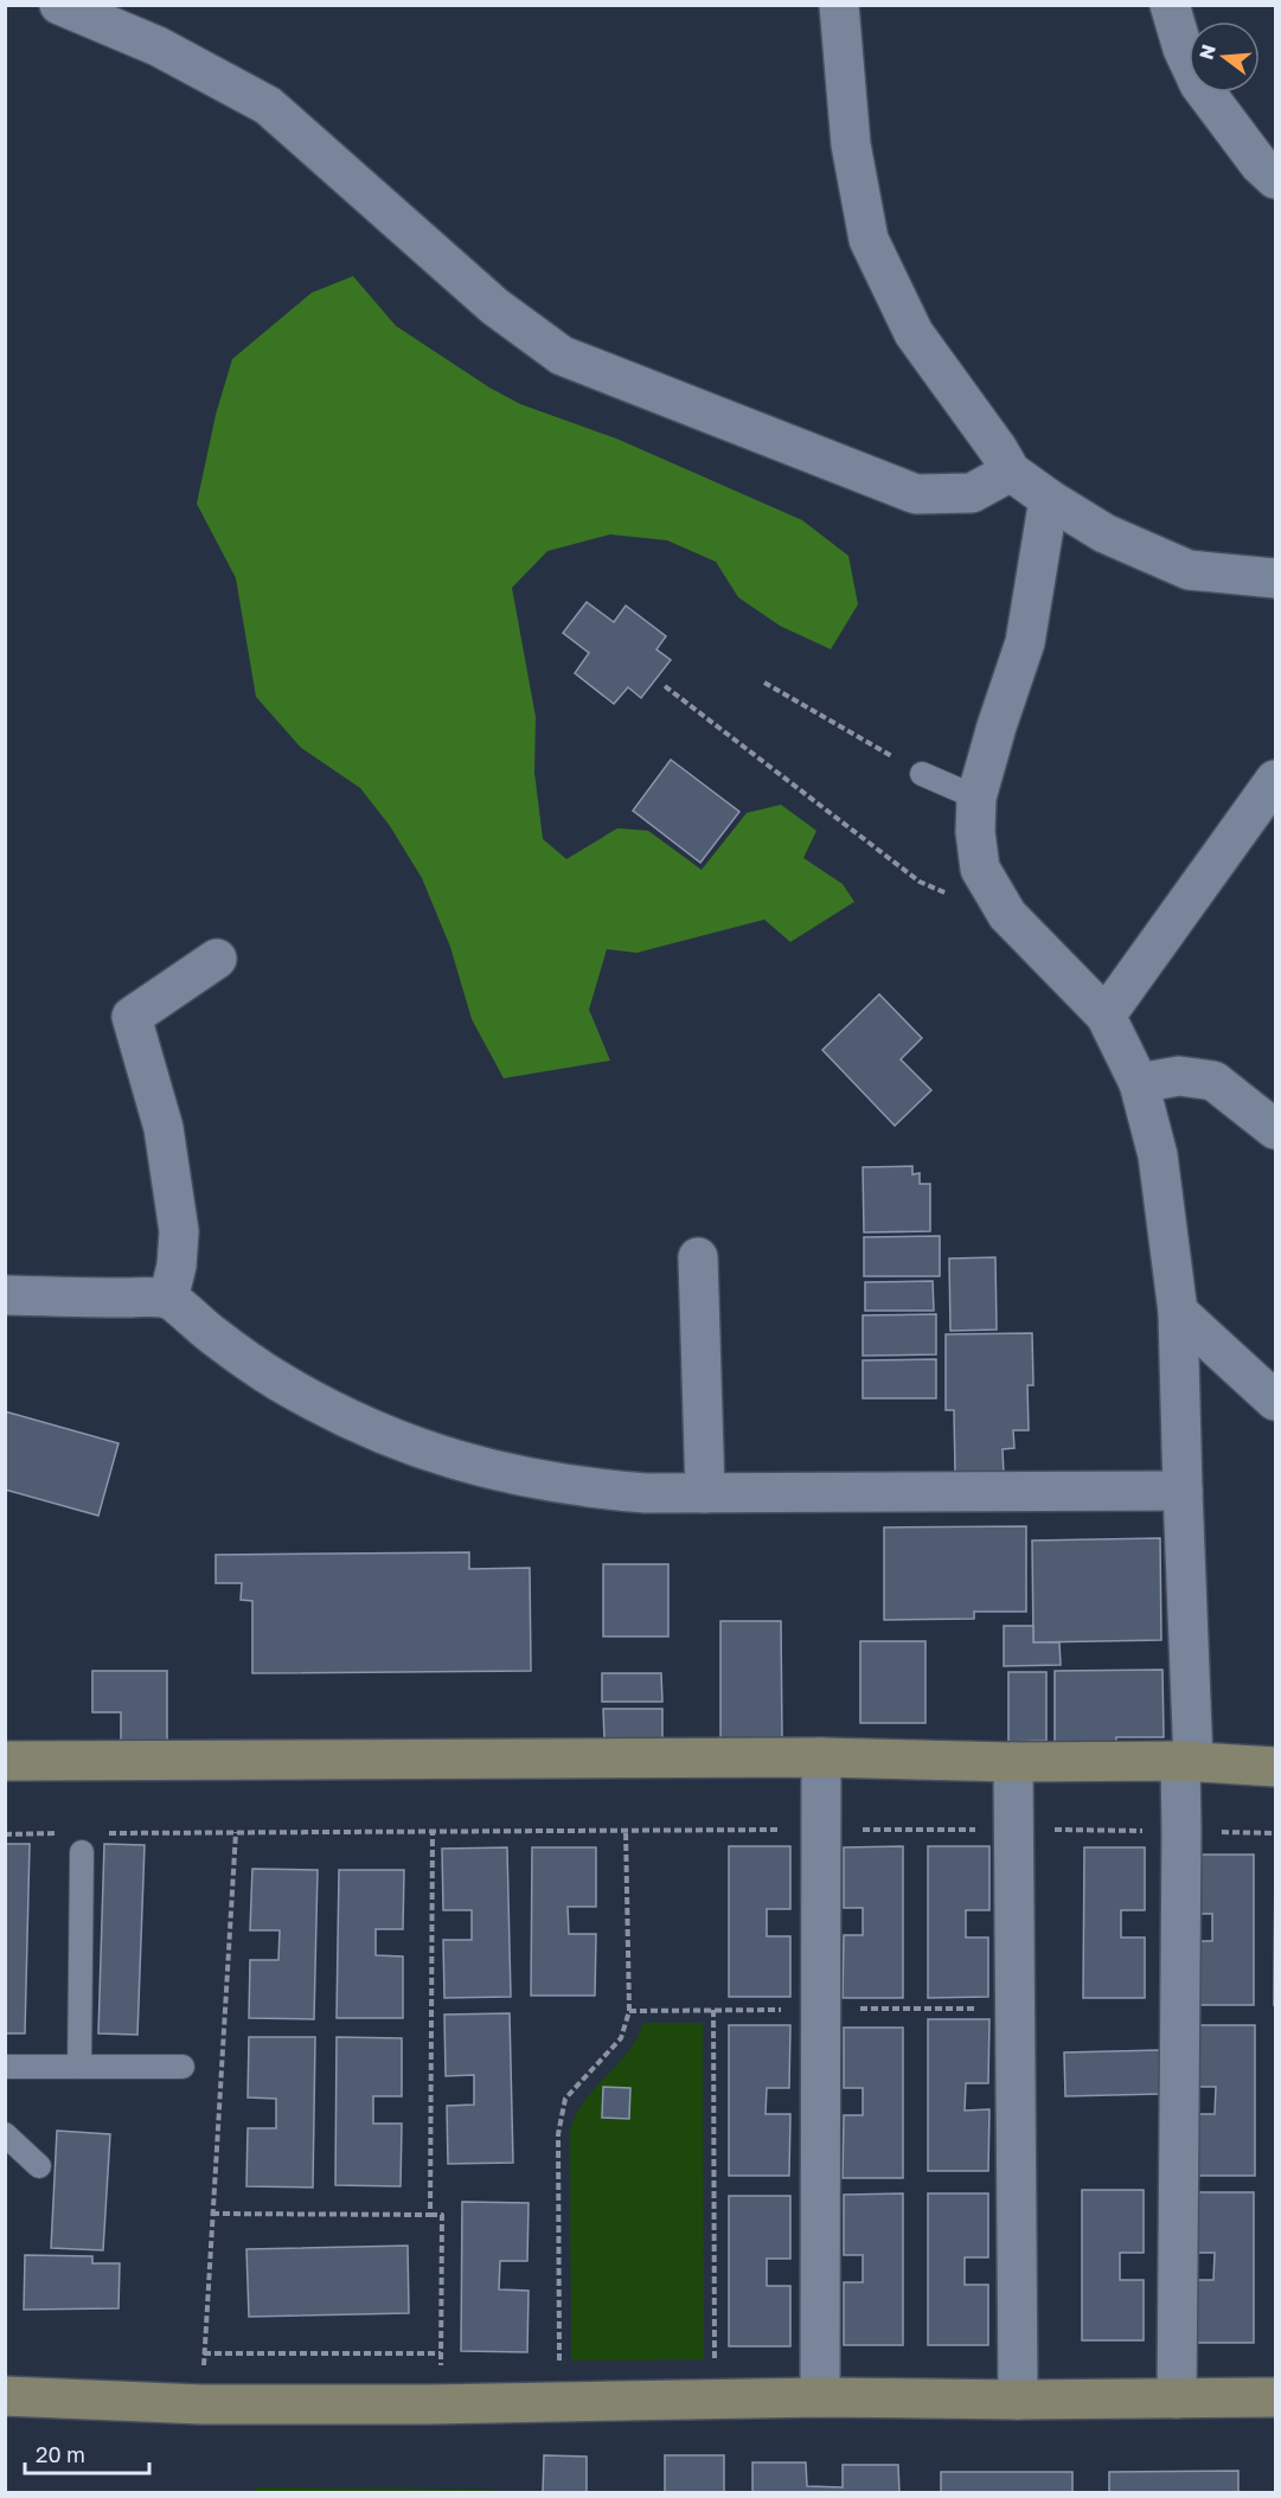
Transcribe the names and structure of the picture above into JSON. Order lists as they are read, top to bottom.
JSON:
{
  "scale_bar": "20 m",
  "north": "left"
}
